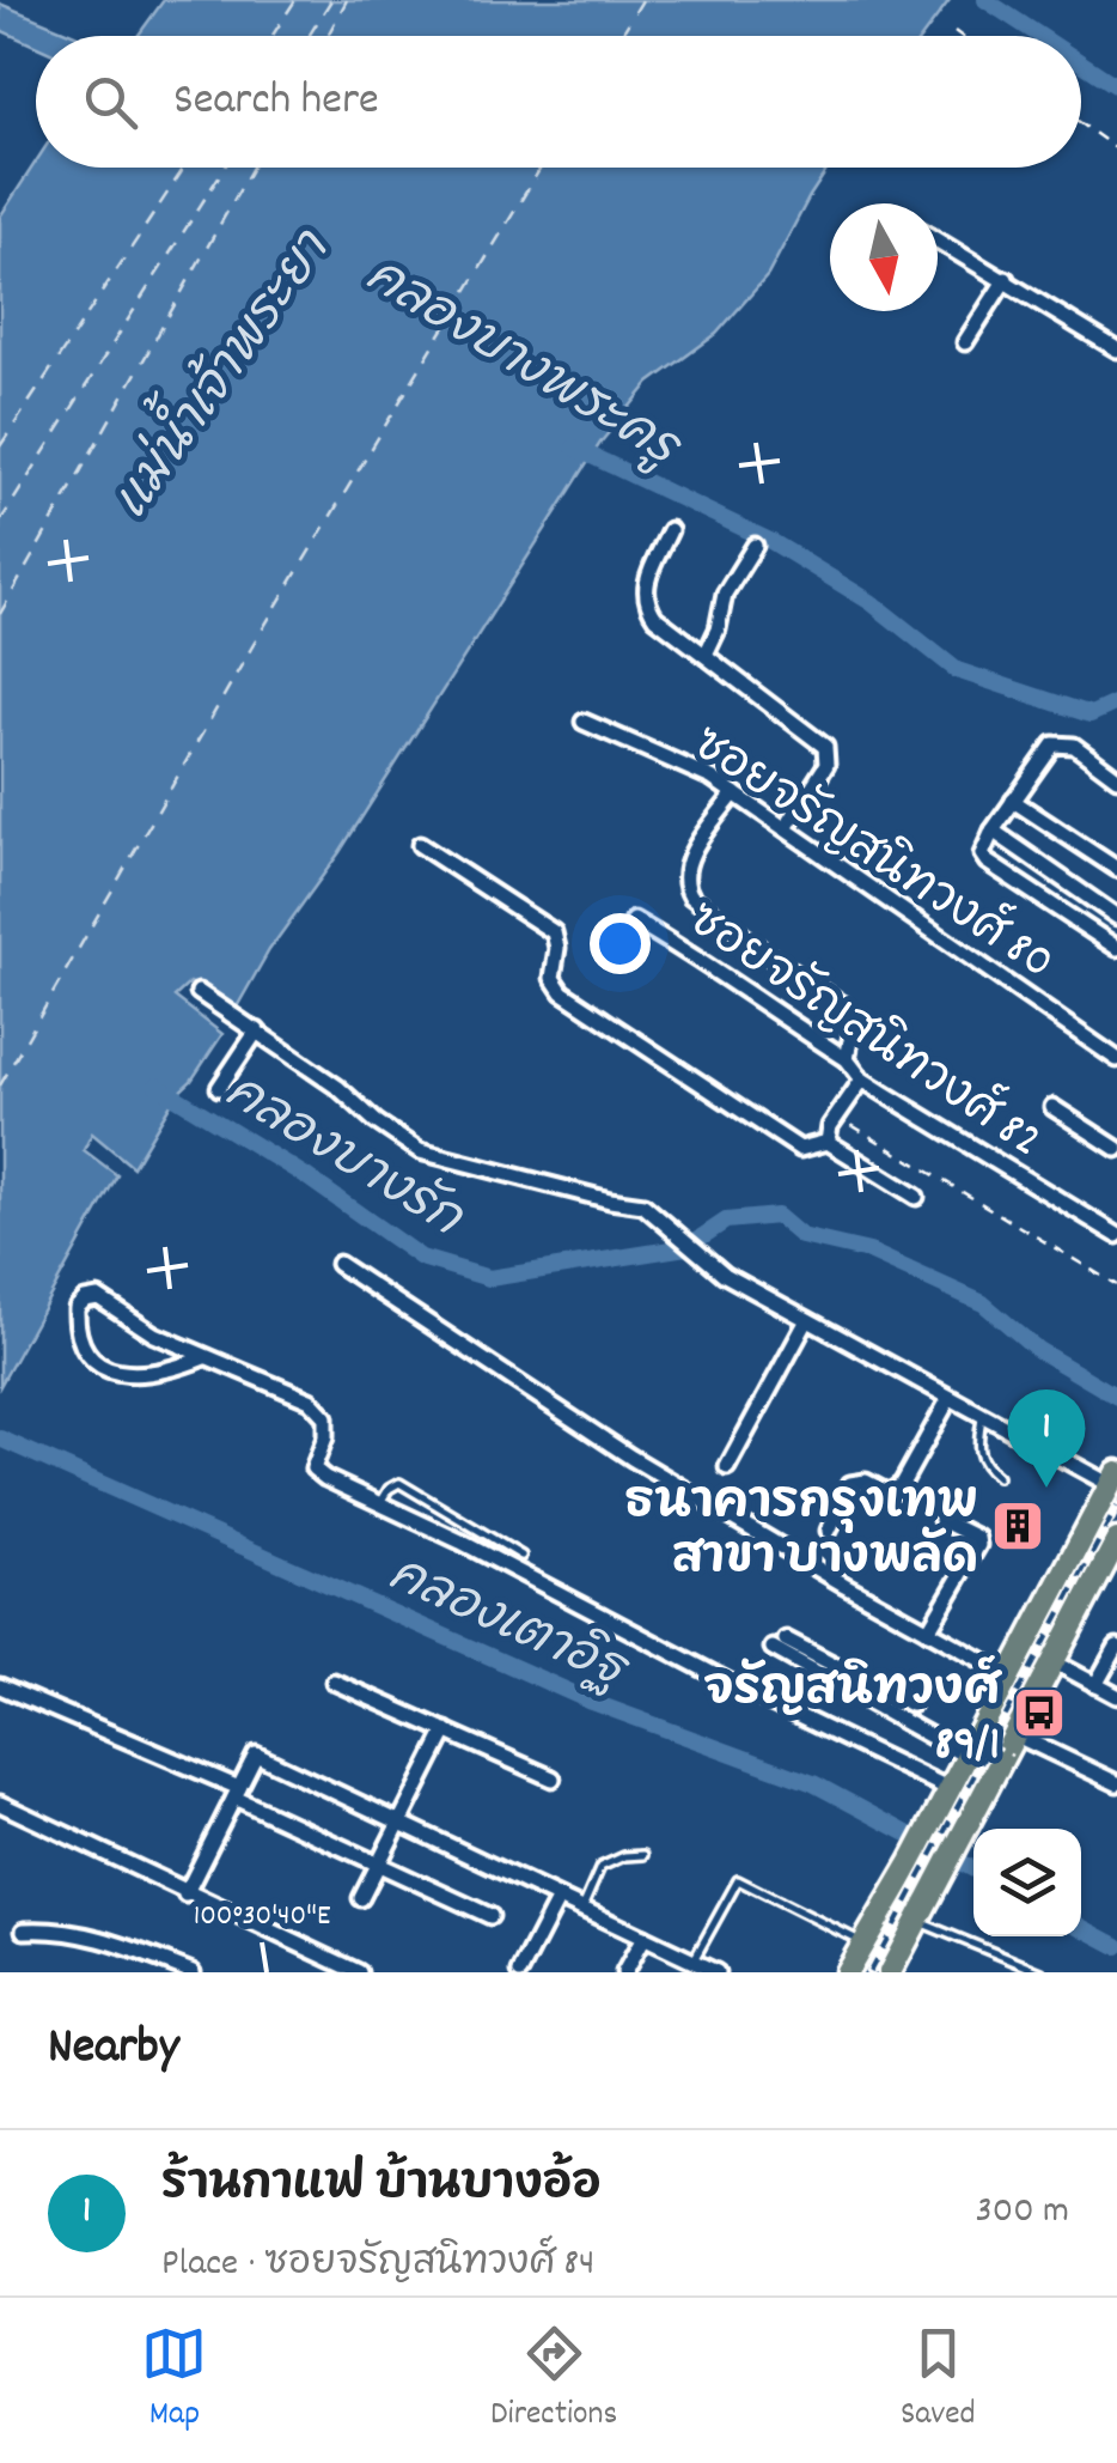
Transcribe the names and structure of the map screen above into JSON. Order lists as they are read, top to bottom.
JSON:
{
  "streets": {
    "street": ["ซอยจรัญสนิทวงศ์ 80", "ซอยจรัญสนิทวงศ์ 82"]
  },
  "water": [
    "คลองบางพระครู",
    "แม่น้ำเจ้าพระยา",
    "คลองบางรัก",
    "คลองเตาอิฐ"
  ],
  "places": {
    "building": ["ธนาคารกรุงเทพ สาขา บางพลัด"],
    "bus stop": ["จรัญสนิทวงศ์ 89/1"]
  },
  "north": "bottom",
  "page": {
    "search": "Search here",
    "pins": "1",
    "heading": "Nearby",
    "list": [
      {
        "mark": "1",
        "name": "ร้านกาแฟ บ้านบางอ้อ",
        "note": "Place · ซอยจรัญสนิทวงศ์ 84",
        "value": "300 m"
      }
    ],
    "nav": ["Map", "Directions", "Saved"]
  },
  "coordinates": ["100°30'40\"E"]
}
